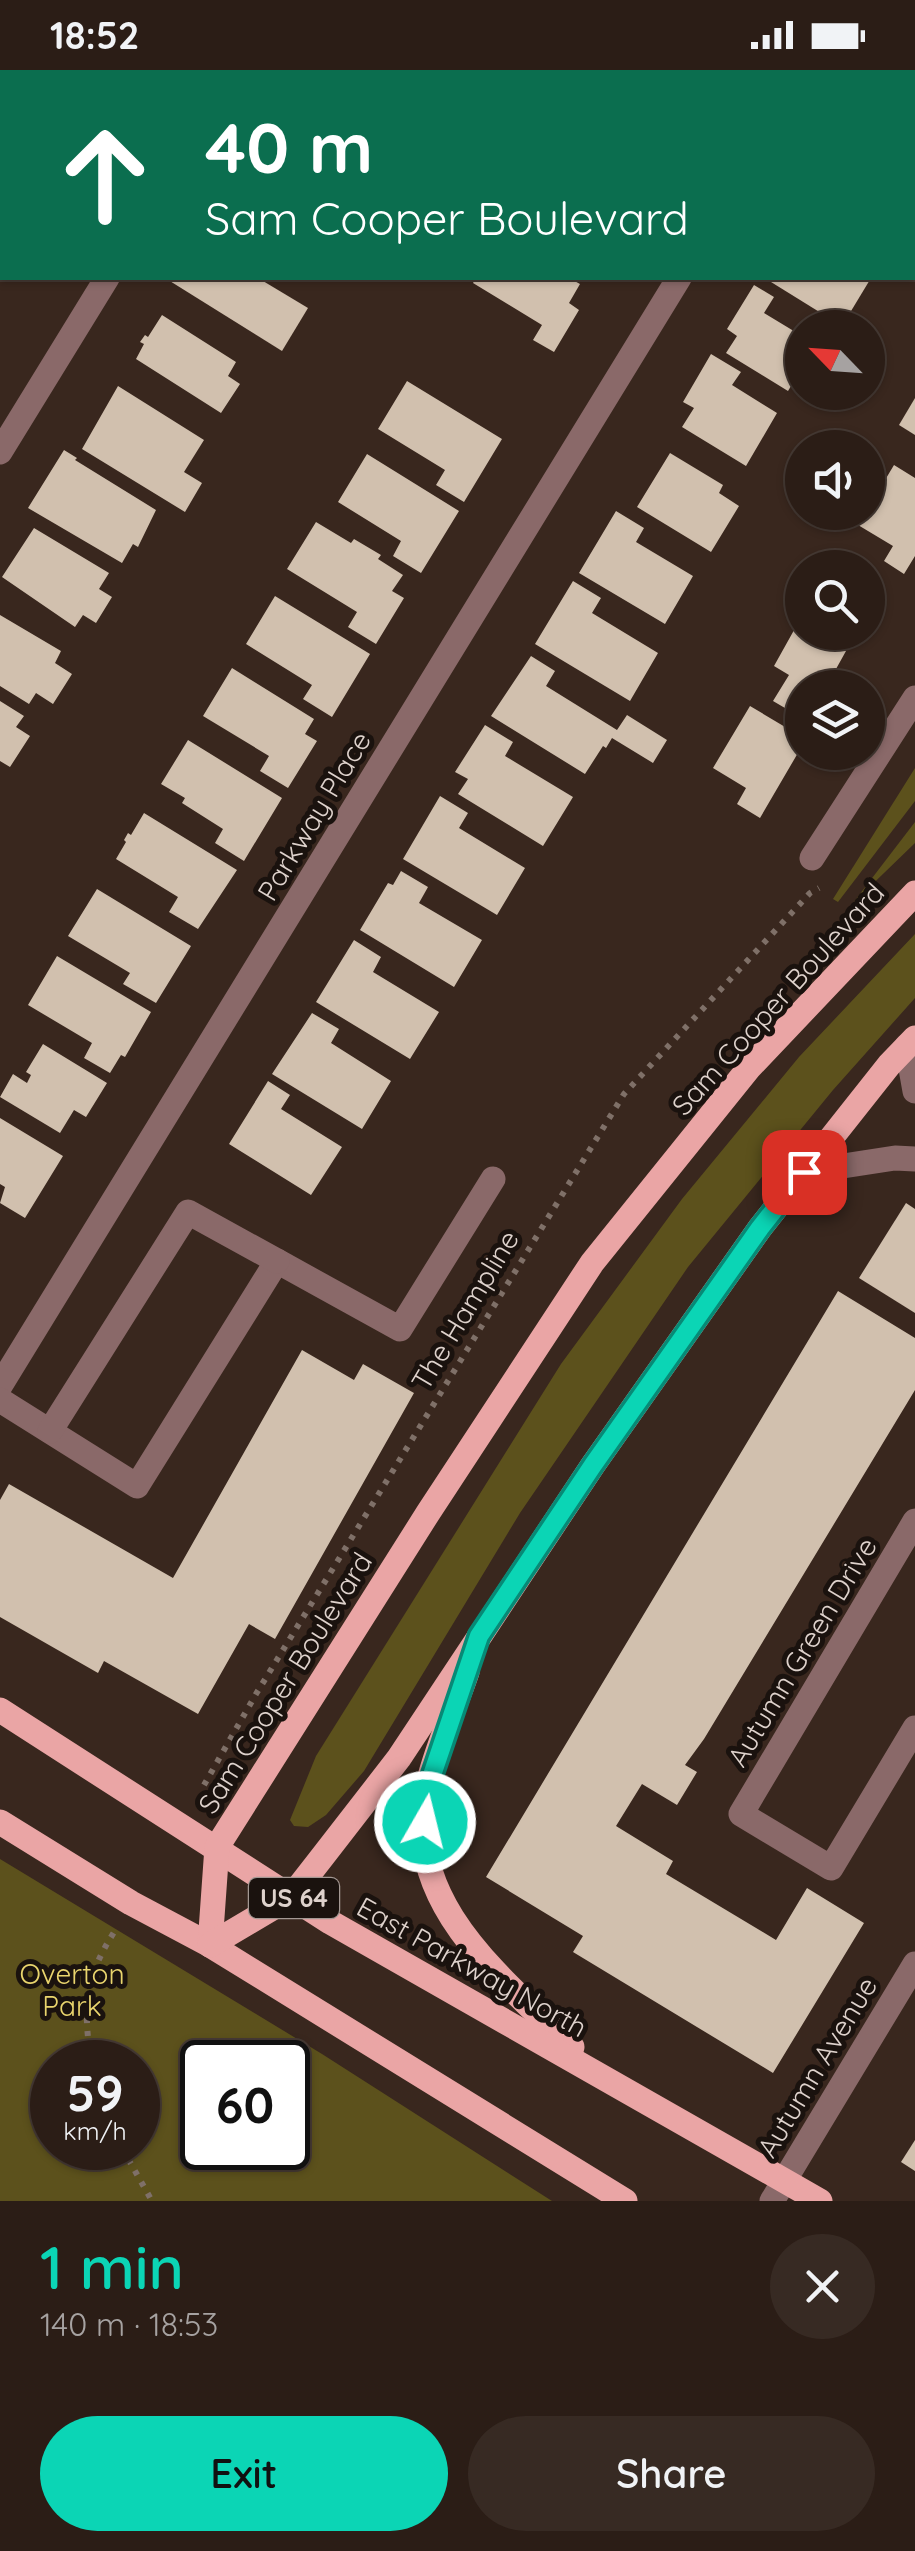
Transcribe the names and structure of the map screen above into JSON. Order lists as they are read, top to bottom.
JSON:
{
  "streets": {
    "main road": ["Sam Cooper Boulevard", "US 64", "East Parkway North"],
    "street": ["Parkway Place", "Autumn Green Drive", "Autumn Avenue"],
    "path": ["The Hampline"]
  },
  "crossings": [
    ["Sam Cooper Boulevard", "East Parkway North"],
    ["East Parkway North", "Autumn Avenue"]
  ],
  "parks": ["Overton Park"],
  "north": "top left",
  "page": {
    "status": "18:52",
    "turn": ["40 m", "Sam Cooper Boulevard"],
    "speed": "59 km/h",
    "limit": "60",
    "heading": ["1 min", "140 m · 18:53"],
    "buttons": ["Exit", "Share"]
  }
}
